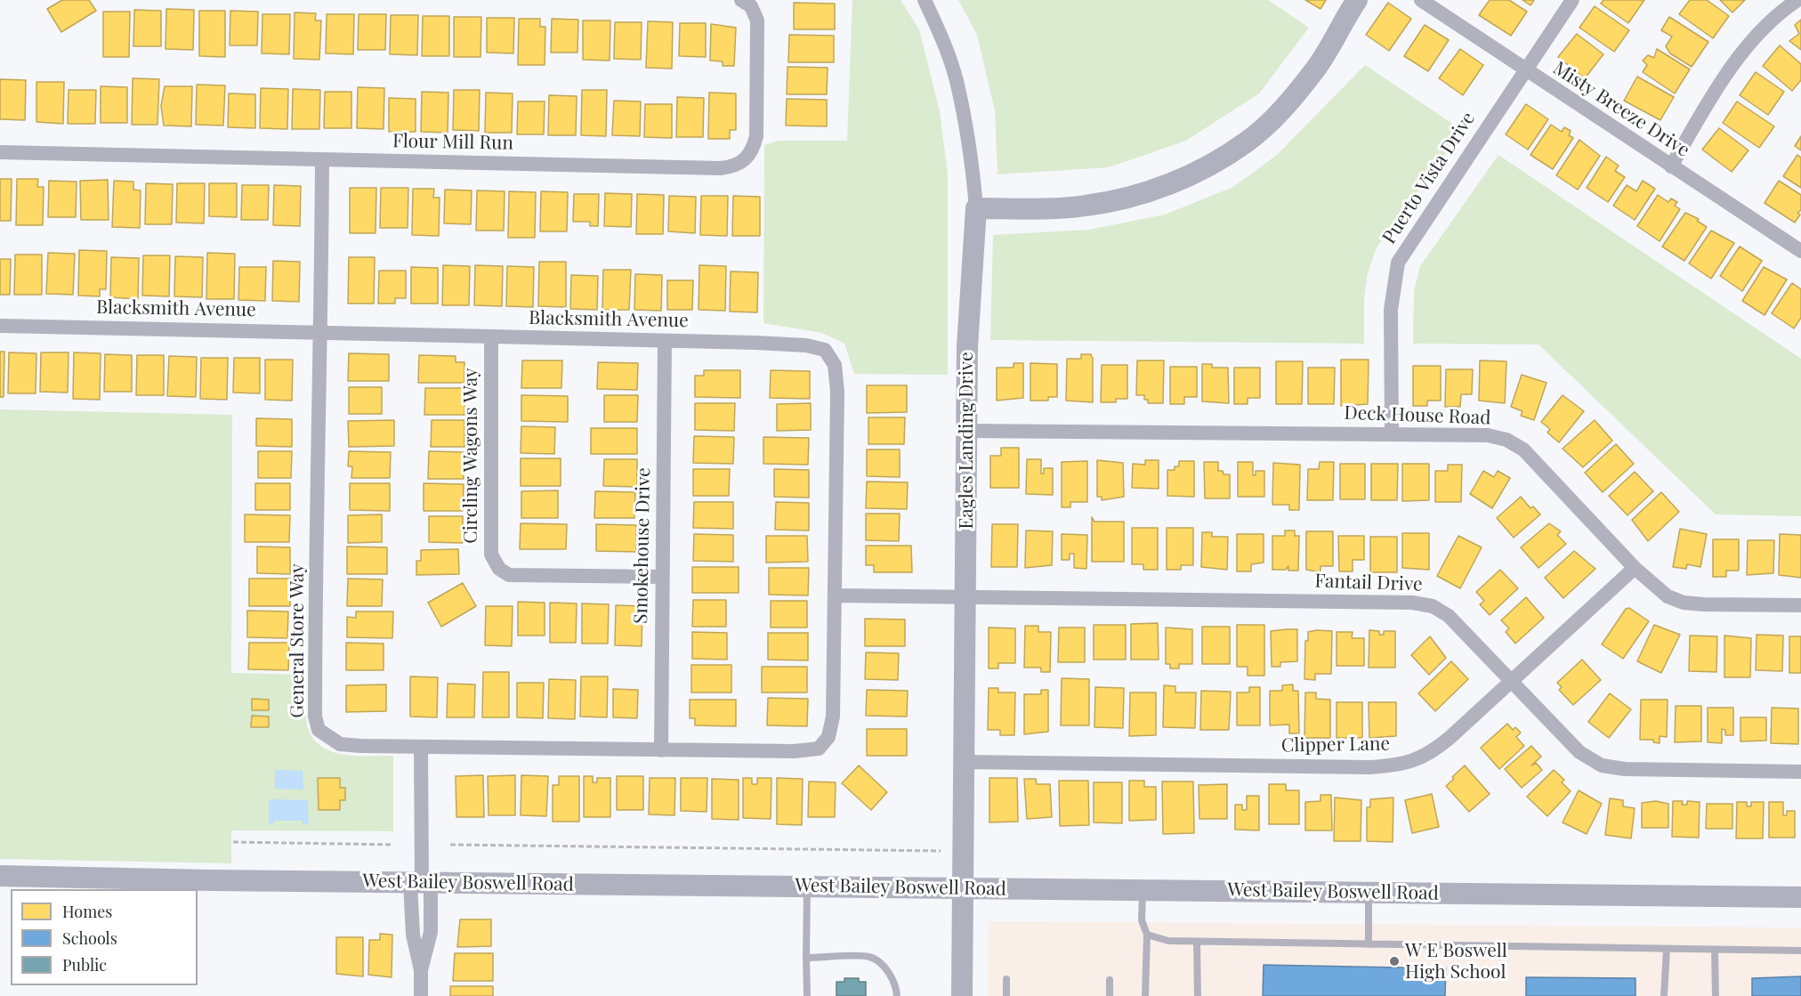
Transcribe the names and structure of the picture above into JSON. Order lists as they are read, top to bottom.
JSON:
{
  "streets": {
    "main road": ["Eagles Landing Drive", "West Bailey Boswell Road"],
    "street": [
      "Misty Breeze Drive",
      "Flour Mill Run",
      "Puerto Vista Drive",
      "Blacksmith Avenue",
      "Deck House Road",
      "Circling Wagons Way",
      "Smokehouse Drive",
      "Fantail Drive",
      "General Store Way",
      "Clipper Lane"
    ]
  },
  "crossings": [
    ["Misty Breeze Drive", "Puerto Vista Drive"],
    ["Flour Mill Run", "General Store Way"],
    ["Puerto Vista Drive", "Deck House Road"],
    ["Blacksmith Avenue", "Circling Wagons Way"],
    ["Blacksmith Avenue", "Smokehouse Drive"],
    ["Blacksmith Avenue", "Fantail Drive"],
    ["Blacksmith Avenue", "General Store Way"],
    ["Deck House Road", "Eagles Landing Drive"],
    ["Deck House Road", "Clipper Lane"],
    ["Eagles Landing Drive", "Fantail Drive"],
    ["Eagles Landing Drive", "Clipper Lane"],
    ["Eagles Landing Drive", "West Bailey Boswell Road"],
    ["Circling Wagons Way", "Smokehouse Drive"],
    ["Smokehouse Drive", "General Store Way"],
    ["Fantail Drive", "Clipper Lane"]
  ],
  "places": ["W E Boswell High School"],
  "legend": ["Homes", "Schools", "Public"]
}
